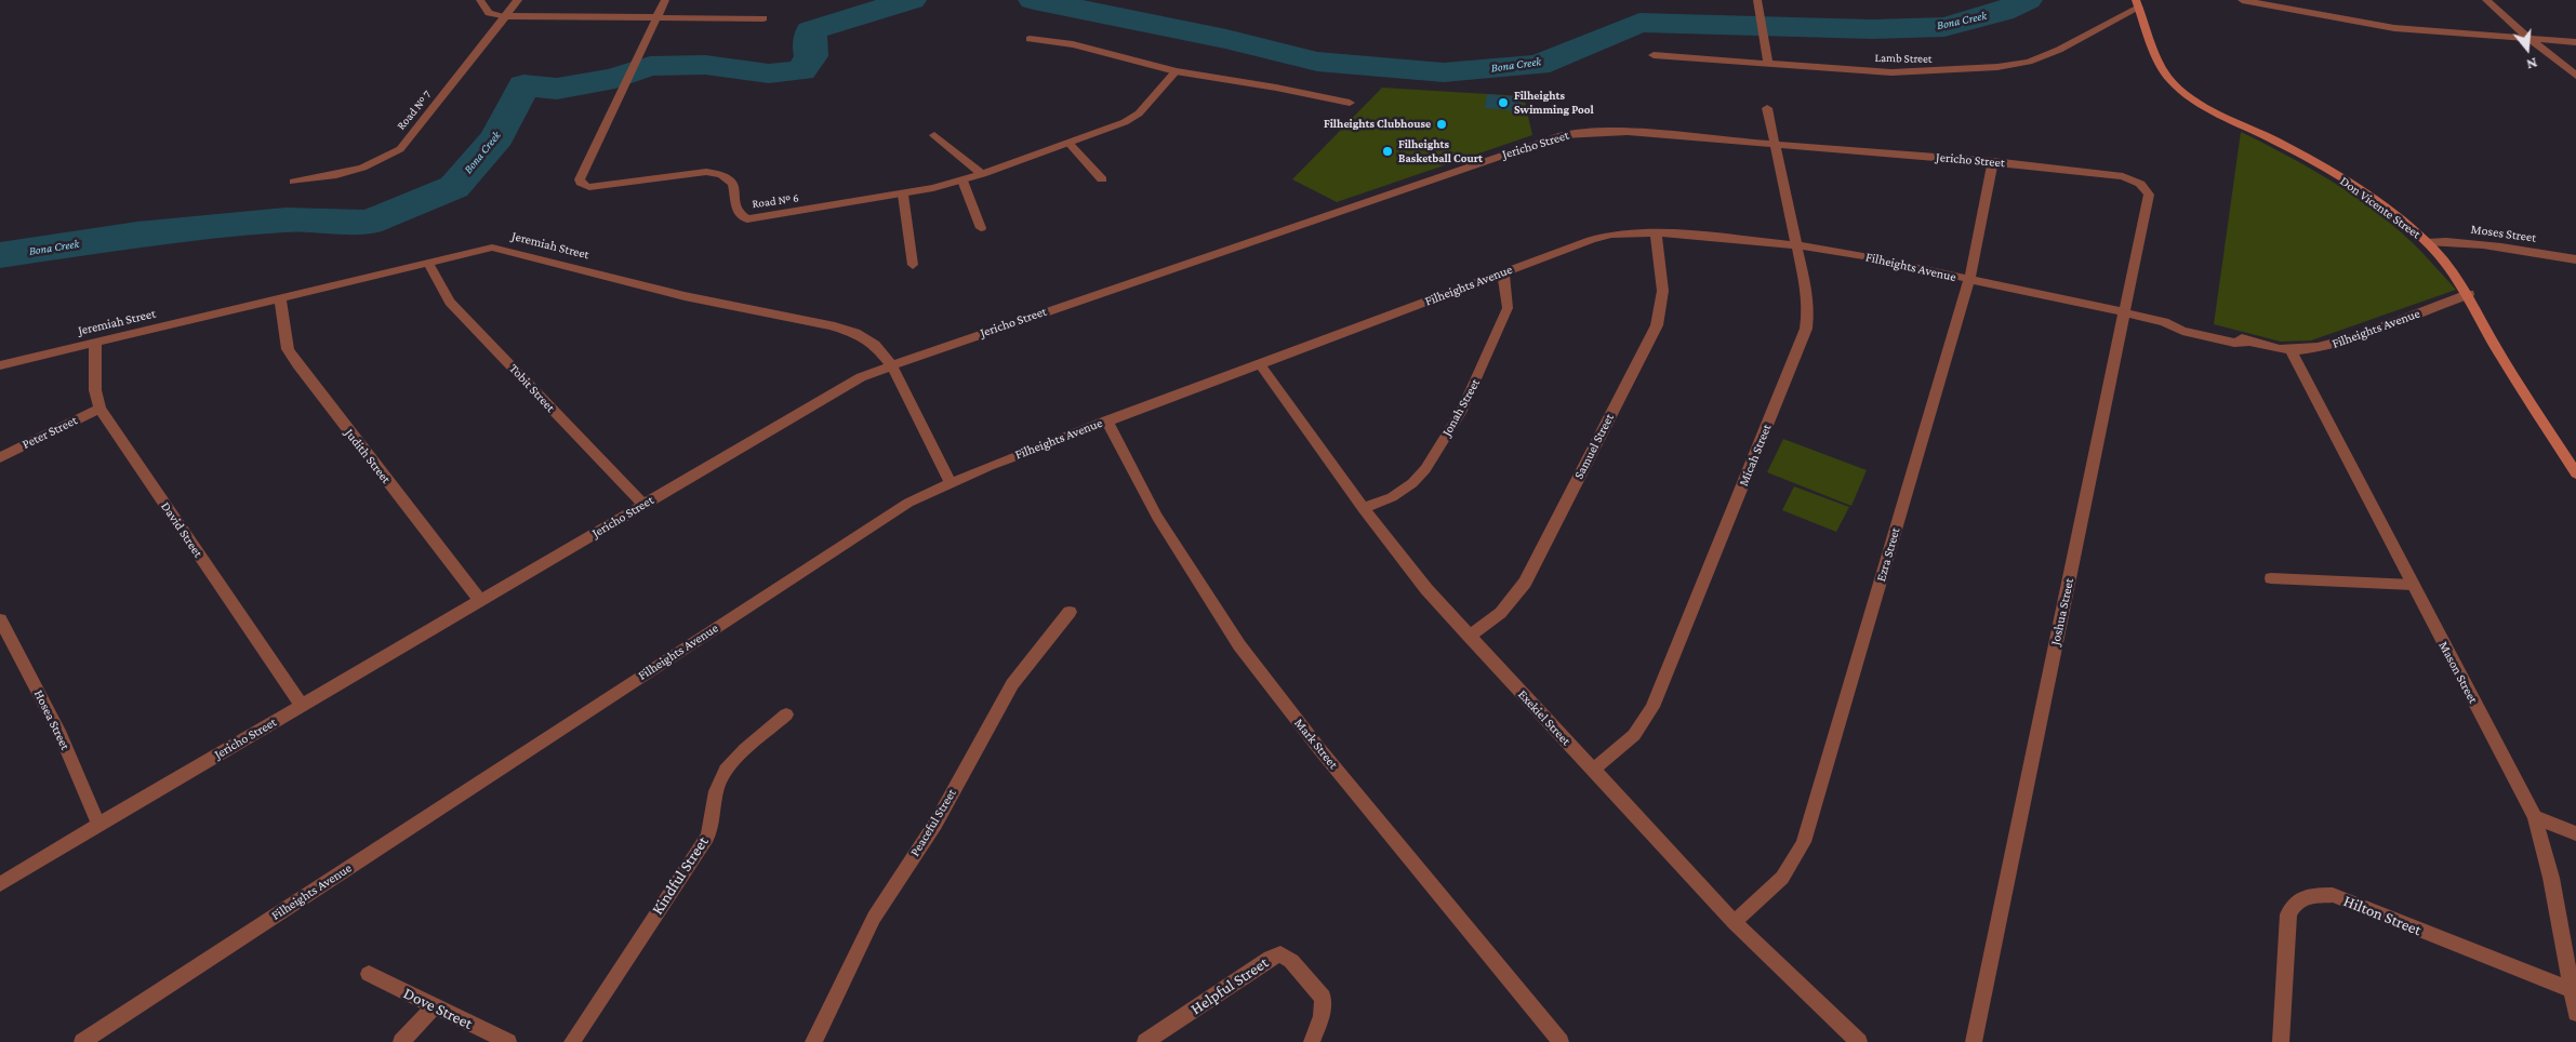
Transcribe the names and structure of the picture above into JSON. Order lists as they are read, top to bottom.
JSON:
{
  "streets": {
    "street": [
      "Lamb Street",
      "Road № 7",
      "Jericho Street",
      "Road № 6",
      "Don Vicente Street",
      "Moses Street",
      "Jeremiah Street",
      "Filheights Avenue",
      "Tobit Street",
      "Jonah Street",
      "Peter Street",
      "Samuel Street",
      "Micah Street",
      "Judith Street",
      "David Street",
      "Ezra Street",
      "Joshua Street",
      "Mason Street",
      "Exekiel Street",
      "Hosea Street",
      "Mark Street",
      "Peaceful Street",
      "Kindful Street",
      "Hilton Street",
      "Helpful Street",
      "Dove Street"
    ]
  },
  "crossings": [
    ["Lamb Street", "Don Vicente Street"],
    ["Jericho Street", "Jeremiah Street"],
    ["Jericho Street", "Tobit Street"],
    ["Jericho Street", "Micah Street"],
    ["Jericho Street", "Judith Street"],
    ["Jericho Street", "David Street"],
    ["Jericho Street", "Ezra Street"],
    ["Jericho Street", "Joshua Street"],
    ["Jericho Street", "Hosea Street"],
    ["Don Vicente Street", "Moses Street"],
    ["Don Vicente Street", "Filheights Avenue"],
    ["Jeremiah Street", "Filheights Avenue"],
    ["Jeremiah Street", "Tobit Street"],
    ["Jeremiah Street", "Judith Street"],
    ["Jeremiah Street", "David Street"],
    ["Filheights Avenue", "Jonah Street"],
    ["Filheights Avenue", "Samuel Street"],
    ["Filheights Avenue", "Micah Street"],
    ["Filheights Avenue", "Ezra Street"],
    ["Filheights Avenue", "Joshua Street"],
    ["Filheights Avenue", "Mason Street"],
    ["Filheights Avenue", "Exekiel Street"],
    ["Filheights Avenue", "Mark Street"],
    ["Jonah Street", "Exekiel Street"],
    ["Peter Street", "David Street"],
    ["Samuel Street", "Exekiel Street"],
    ["Micah Street", "Exekiel Street"],
    ["Ezra Street", "Exekiel Street"],
    ["Mason Street", "Hilton Street"]
  ],
  "water": ["Bona Creek"],
  "places": ["Filheights Swimming Pool", "Filheights Clubhouse", "Filheights Basketball Court"],
  "north": "bottom"
}
